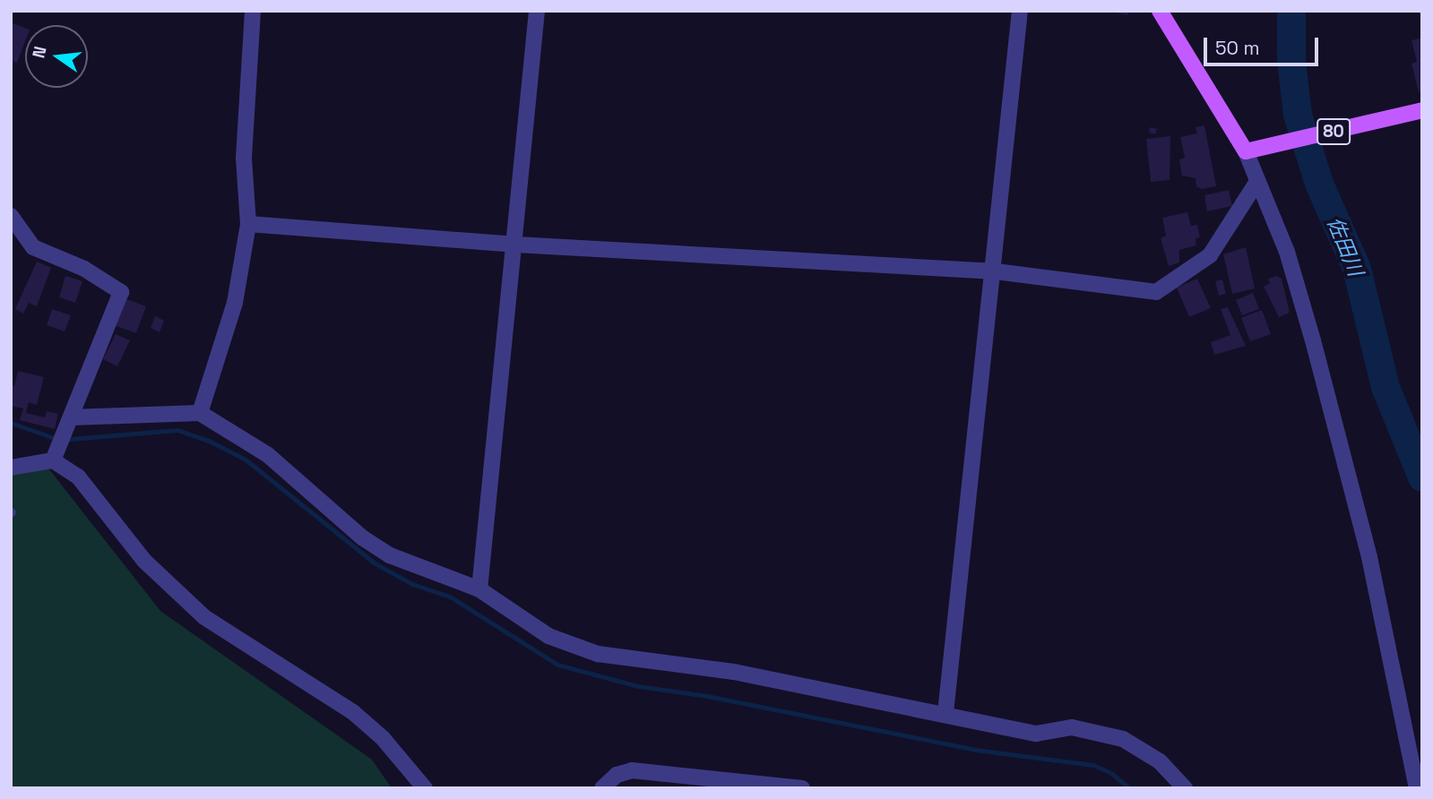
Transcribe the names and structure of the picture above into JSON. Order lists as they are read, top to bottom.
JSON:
{
  "streets": {
    "main road": ["80"]
  },
  "water": ["佐田川"],
  "scale_bar": "50 m",
  "north": "left"
}
